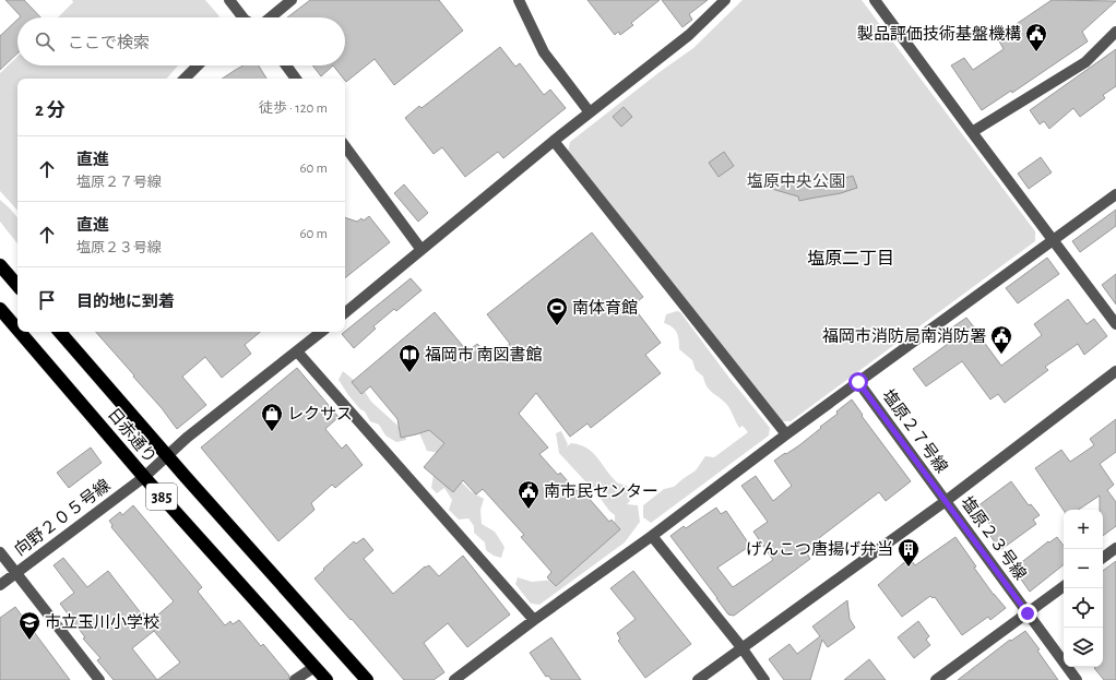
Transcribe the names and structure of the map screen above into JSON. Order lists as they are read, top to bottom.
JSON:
{
  "streets": {
    "highway": ["日赤通り", "385"],
    "street": ["塩原２７号線", "向野２０５号線", "塩原２３号線"]
  },
  "crossings": [
    ["塩原２７号線", "塩原２３号線"],
    ["日赤通り", "向野２０５号線"]
  ],
  "districts": ["塩原二丁目"],
  "parks": ["塩原中央公園"],
  "places": {
    "public building": ["製品評価技術基盤機構", "福岡市消防局南消防署", "南市民センター"],
    "sports": ["南体育館"],
    "library": ["福岡市 南図書館"],
    "shop": ["レクサス"],
    "building": ["げんこつ唐揚げ弁当"],
    "school or university": ["市立玉川小学校"]
  },
  "page": {
    "search": "ここで検索",
    "heading": ["2 分", "徒歩 · 120 m"],
    "list": [
      ["直進", "塩原２７号線", "60 m"],
      ["直進", "塩原２３号線", "60 m"],
      "目的地に到着"
    ],
    "map_buttons": ["+", "−"]
  }
}
